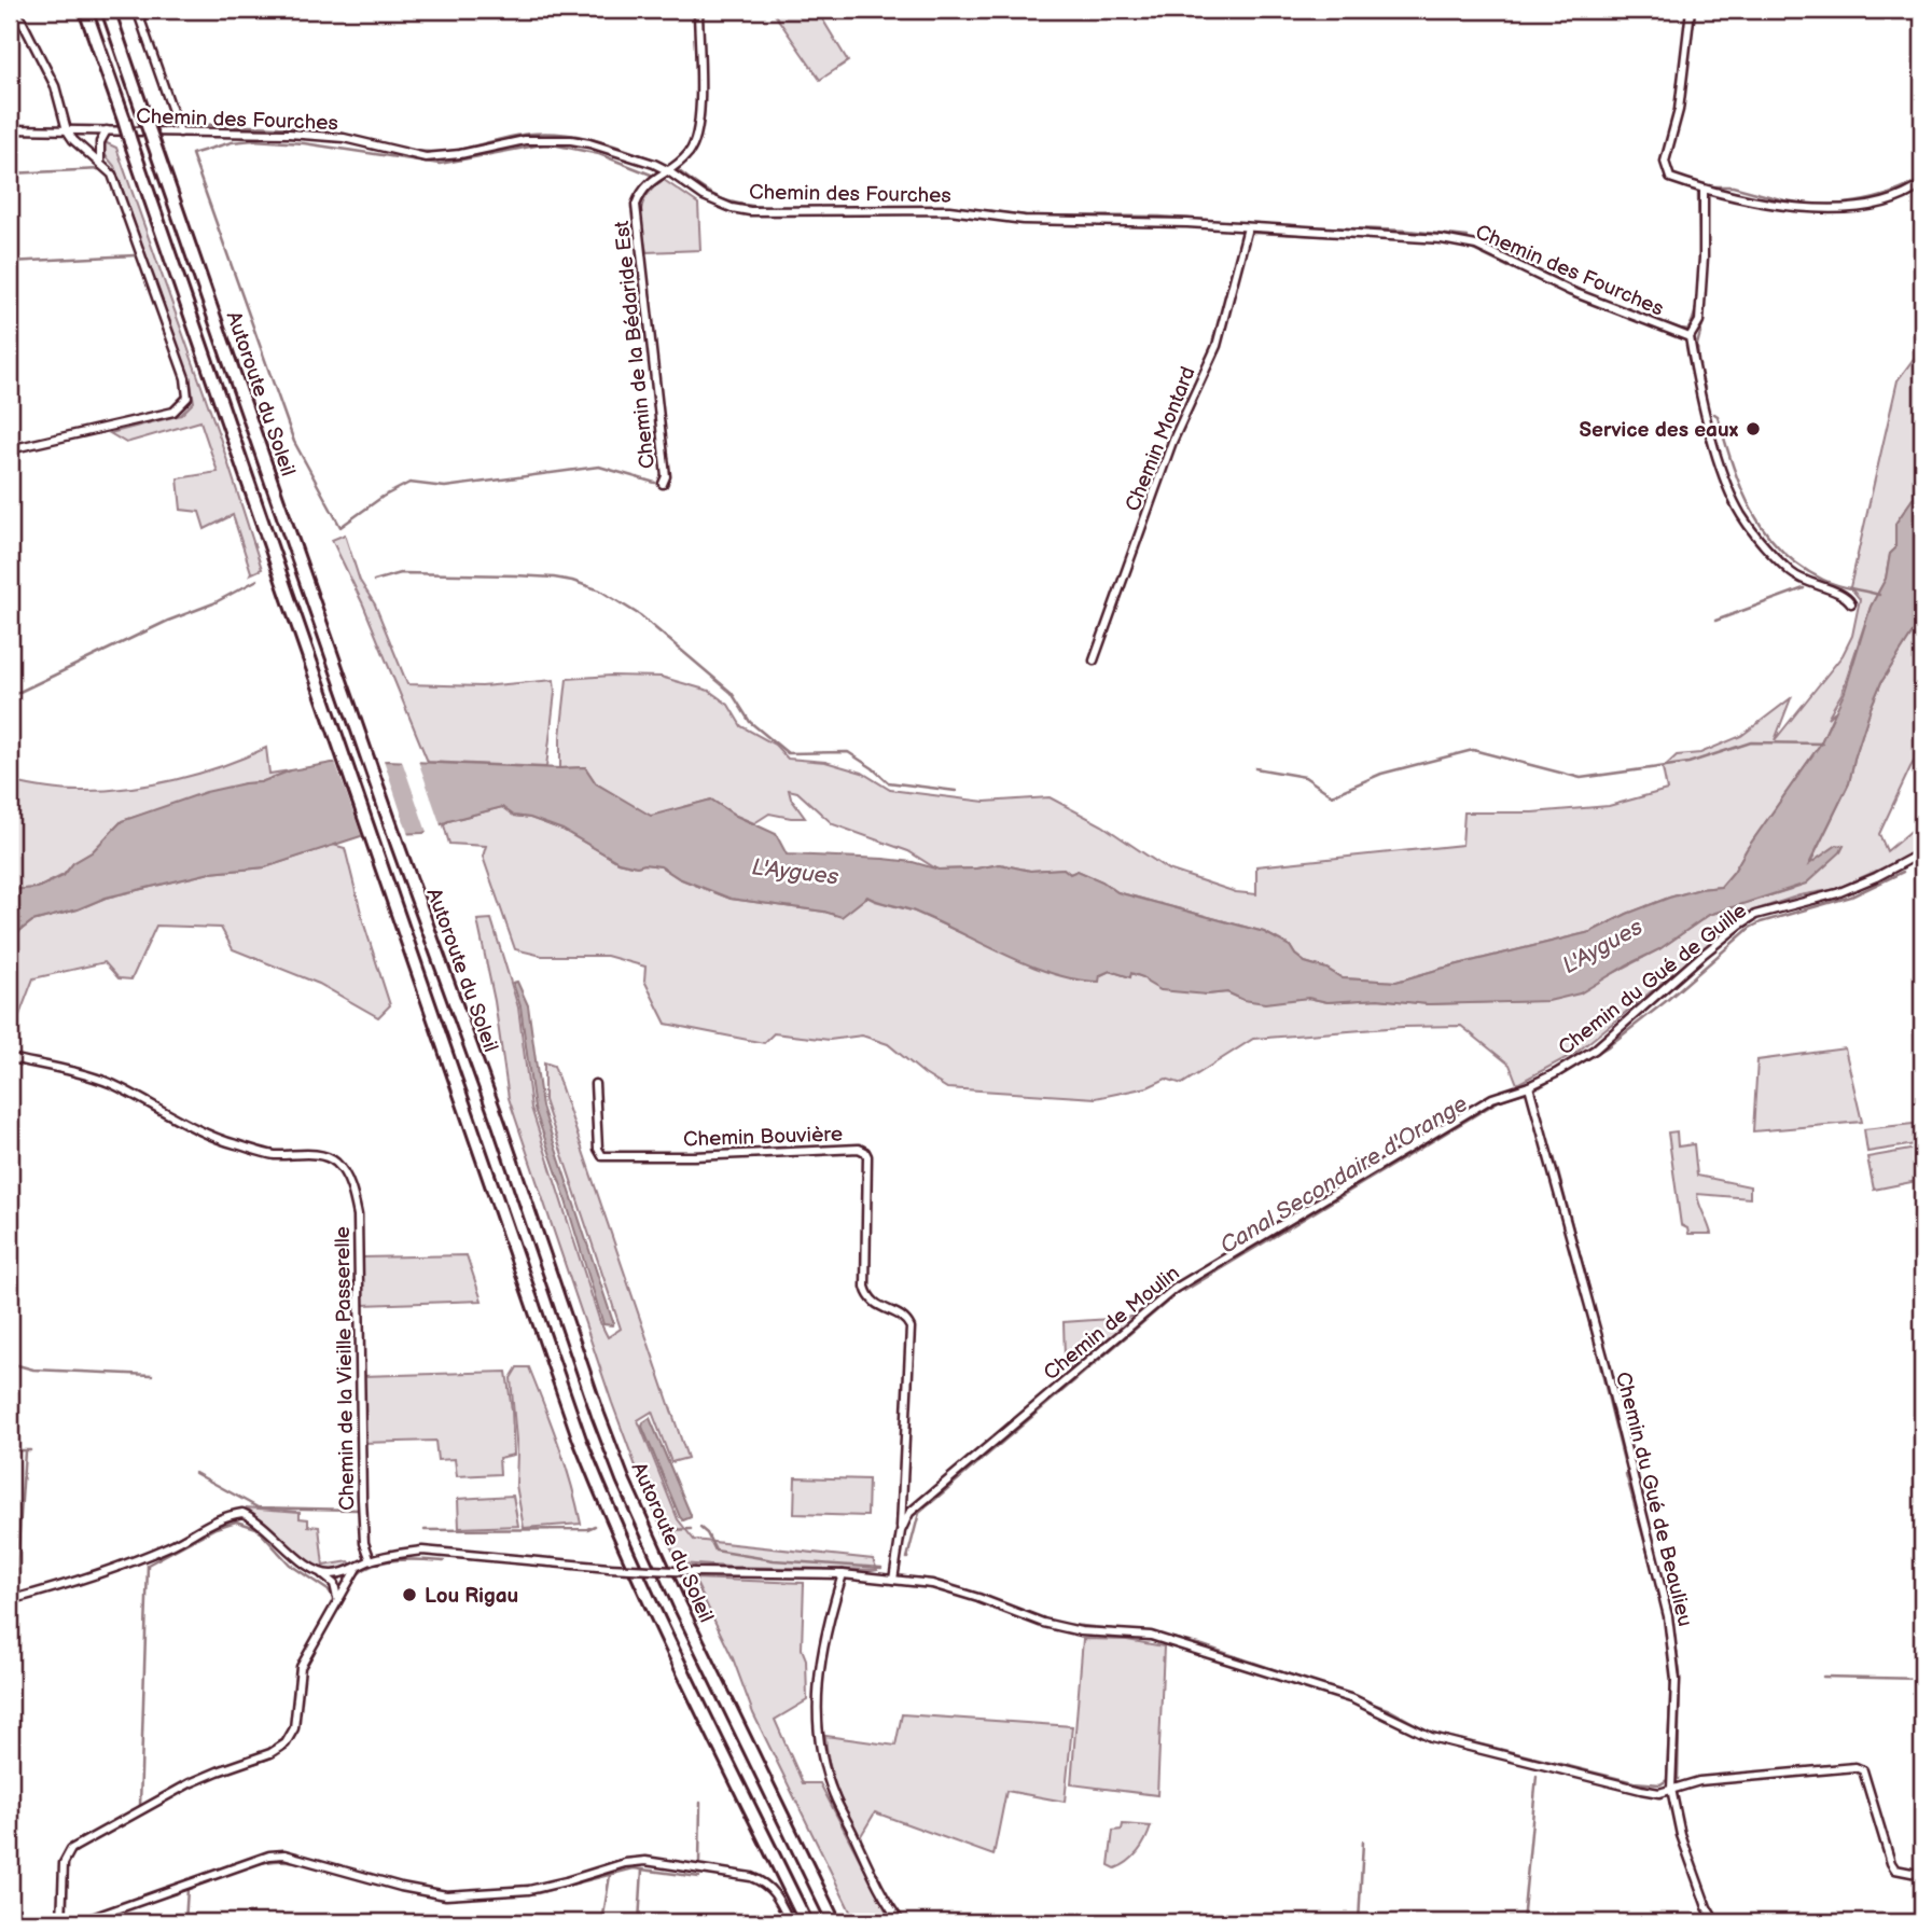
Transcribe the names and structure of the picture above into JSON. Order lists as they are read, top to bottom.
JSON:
{
  "streets": {
    "highway": ["Autoroute du Soleil"],
    "street": [
      "Chemin des Fourches",
      "Chemin de la Bédaride Est",
      "Chemin Montard",
      "Chemin du Gué de Guille",
      "Chemin Bouvière",
      "Chemin de Moulin",
      "Chemin de la Vieille Passerelle",
      "Chemin du Gué de Beaulieu"
    ]
  },
  "crossings": [
    ["Chemin des Fourches", "Chemin de la Bédaride Est"],
    ["Chemin des Fourches", "Chemin Montard"],
    ["Chemin du Gué de Guille", "Chemin de Moulin"],
    ["Chemin du Gué de Guille", "Chemin du Gué de Beaulieu"],
    ["Chemin Bouvière", "Chemin de Moulin"],
    ["Chemin de Moulin", "Chemin du Gué de Beaulieu"]
  ],
  "water": ["L'Aygues", "Canal Secondaire d'Orange"],
  "places": ["Service des eaux", "Lou Rigau"]
}
